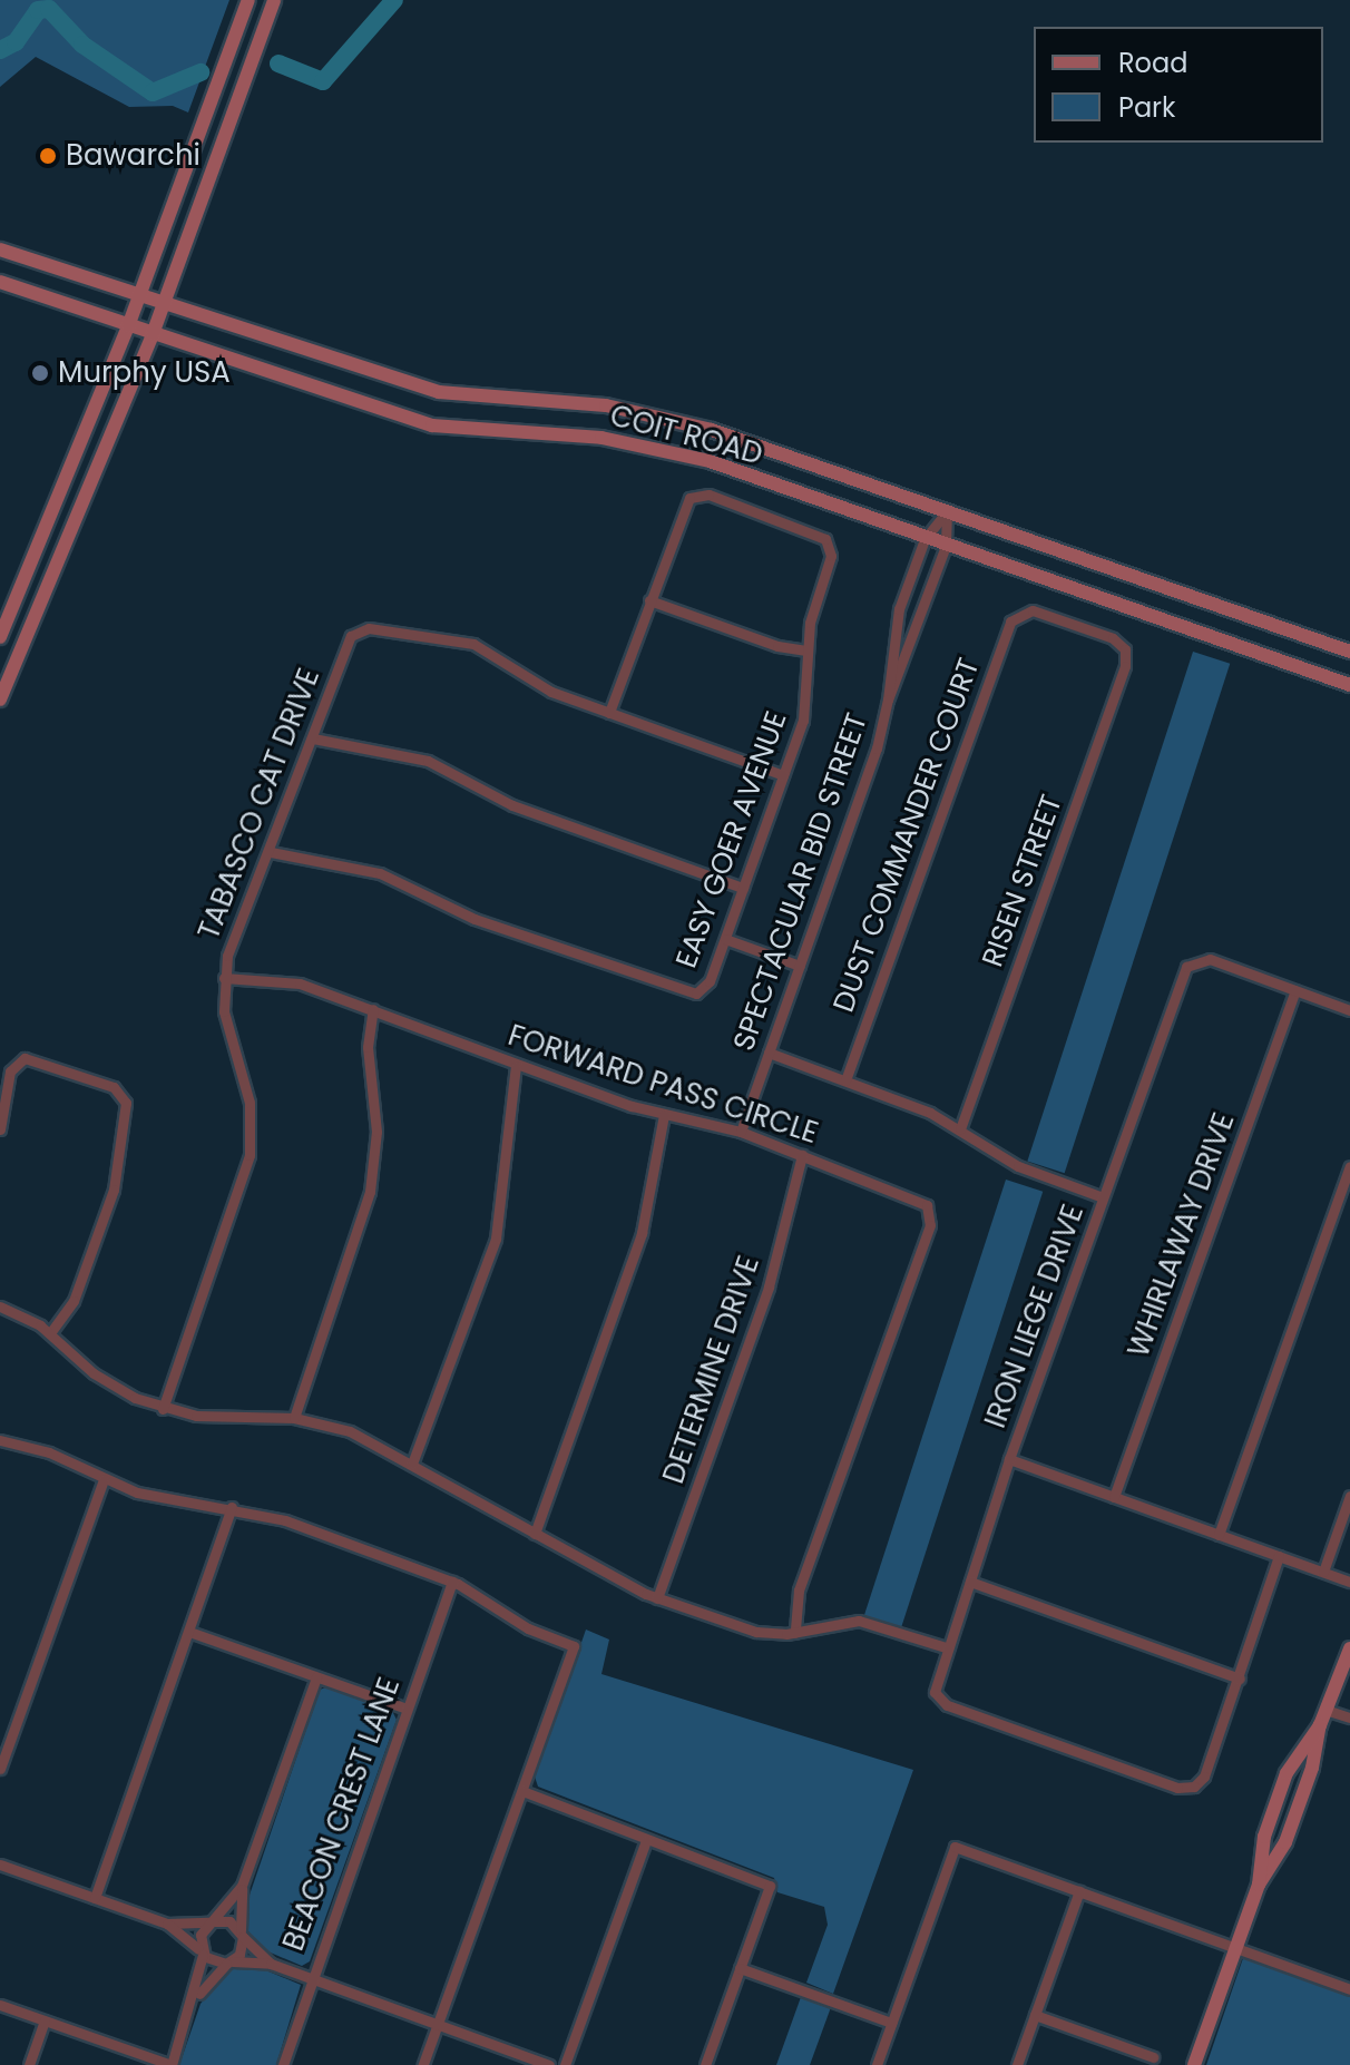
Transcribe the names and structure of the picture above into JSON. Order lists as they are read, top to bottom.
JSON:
{
  "streets": {
    "main road": ["COIT ROAD"],
    "street": [
      "TABASCO CAT DRIVE",
      "DUST COMMANDER COURT",
      "EASY GOER AVENUE",
      "RISEN STREET",
      "SPECTACULAR BID STREET",
      "FORWARD PASS CIRCLE",
      "WHIRLAWAY DRIVE",
      "IRON LIEGE DRIVE",
      "DETERMINE DRIVE",
      "BEACON CREST LANE"
    ]
  },
  "crossings": [
    ["COIT ROAD", "SPECTACULAR BID STREET"],
    ["TABASCO CAT DRIVE", "EASY GOER AVENUE"],
    ["TABASCO CAT DRIVE", "FORWARD PASS CIRCLE"],
    ["DUST COMMANDER COURT", "RISEN STREET"],
    ["SPECTACULAR BID STREET", "FORWARD PASS CIRCLE"],
    ["FORWARD PASS CIRCLE", "DETERMINE DRIVE"],
    ["WHIRLAWAY DRIVE", "IRON LIEGE DRIVE"]
  ],
  "places": ["Bawarchi", "Murphy USA"],
  "legend": ["Road", "Park"]
}
